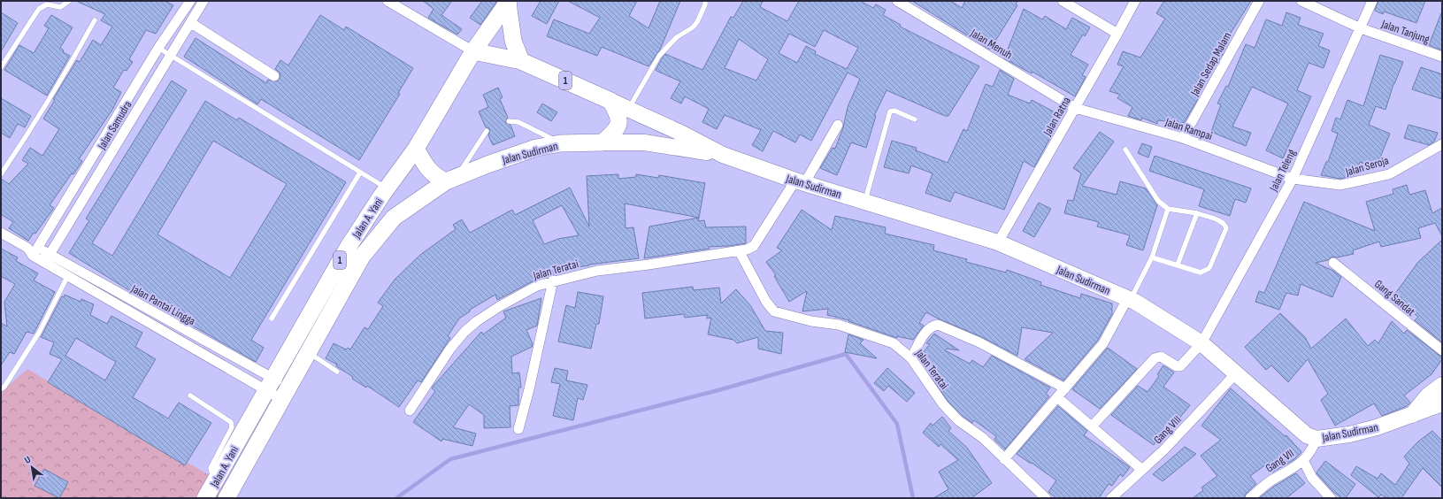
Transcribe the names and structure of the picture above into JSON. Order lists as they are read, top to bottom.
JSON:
{
  "streets": {
    "highway": ["1", "Jalan Sudirman", "Jalan A. Yani"],
    "street": [
      "Jalan Tanjung",
      "Jalan Menuh",
      "Jalan Sedap Malam",
      "Jalan Ratna",
      "Jalan Samudra",
      "Jalan Rampai",
      "Jalan Seroja",
      "Jalan Teleng",
      "Jalan Teratai",
      "Gang Sandat",
      "Jalan Pantai Lingga",
      "Gang VIII",
      "Gang VII"
    ]
  },
  "crossings": [
    ["Jalan Tanjung", "Jalan Teleng"],
    ["Jalan Menuh", "Jalan Ratna"],
    ["Jalan Menuh", "Jalan Rampai"],
    ["Jalan Sedap Malam", "Jalan Rampai"],
    ["Jalan Ratna", "Jalan Rampai"],
    ["Jalan Ratna", "Jalan Sudirman"],
    ["Jalan Samudra", "Jalan Pantai Lingga"],
    ["Jalan Rampai", "Jalan Seroja"],
    ["Jalan Rampai", "Jalan Teleng"],
    ["Jalan Sudirman", "Jalan Teleng"],
    ["Jalan Sudirman", "Jalan A. Yani"],
    ["Jalan Sudirman", "Jalan Teratai"],
    ["Jalan Sudirman", "Gang VIII"],
    ["Jalan Sudirman", "Gang VII"],
    ["Jalan Seroja", "Jalan Teleng"],
    ["Jalan A. Yani", "Jalan Pantai Lingga"]
  ],
  "north": "top left"
}
